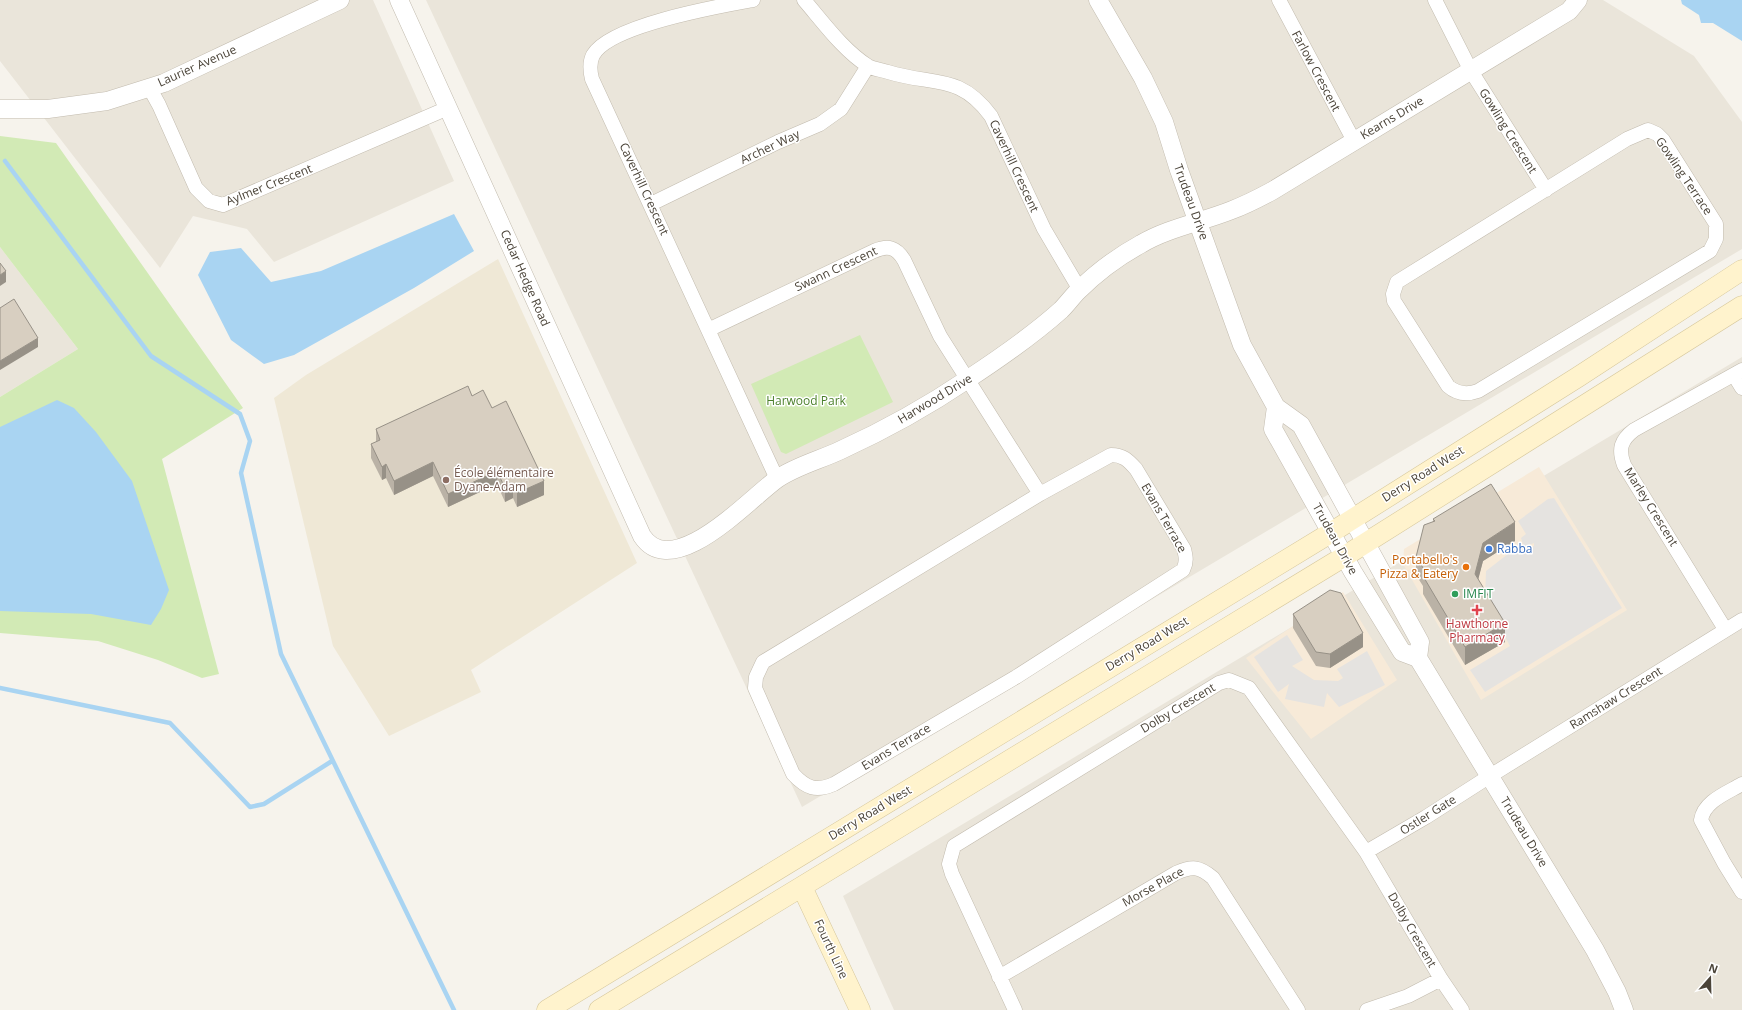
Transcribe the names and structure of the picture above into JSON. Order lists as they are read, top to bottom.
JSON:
{
  "streets": {
    "main road": ["Derry Road West", "Fourth Line"],
    "street": [
      "Laurier Avenue",
      "Farlow Crescent",
      "Kearns Drive",
      "Gowling Crescent",
      "Archer Way",
      "Caverhill Crescent",
      "Gowling Terrace",
      "Aylmer Crescent",
      "Trudeau Drive",
      "Swann Crescent",
      "Cedar Hedge Road",
      "Harwood Drive",
      "Marley Crescent",
      "Evans Terrace",
      "Ramshaw Crescent",
      "Dolby Crescent",
      "Ostler Gate",
      "Morse Place"
    ]
  },
  "crossings": [
    ["Laurier Avenue", "Aylmer Crescent"],
    ["Farlow Crescent", "Kearns Drive"],
    ["Kearns Drive", "Gowling Crescent"],
    ["Kearns Drive", "Trudeau Drive"],
    ["Kearns Drive", "Harwood Drive"],
    ["Gowling Crescent", "Gowling Terrace"],
    ["Archer Way", "Caverhill Crescent"],
    ["Caverhill Crescent", "Swann Crescent"],
    ["Caverhill Crescent", "Harwood Drive"],
    ["Aylmer Crescent", "Cedar Hedge Road"],
    ["Trudeau Drive", "Harwood Drive"],
    ["Trudeau Drive", "Derry Road West"],
    ["Trudeau Drive", "Ramshaw Crescent"],
    ["Trudeau Drive", "Ostler Gate"],
    ["Swann Crescent", "Harwood Drive"],
    ["Cedar Hedge Road", "Harwood Drive"],
    ["Marley Crescent", "Ramshaw Crescent"],
    ["Ramshaw Crescent", "Ostler Gate"],
    ["Dolby Crescent", "Ostler Gate"],
    ["Dolby Crescent", "Morse Place"]
  ],
  "parks": ["Harwood Park"],
  "places": {
    "other": [
      "École élémentaire Dyane-Adam",
      "Rabba",
      "Portabello's Pizza & Eatery",
      "IMFIT"
    ],
    "health": ["Hawthorne Pharmacy"]
  },
  "north": "top"
}
